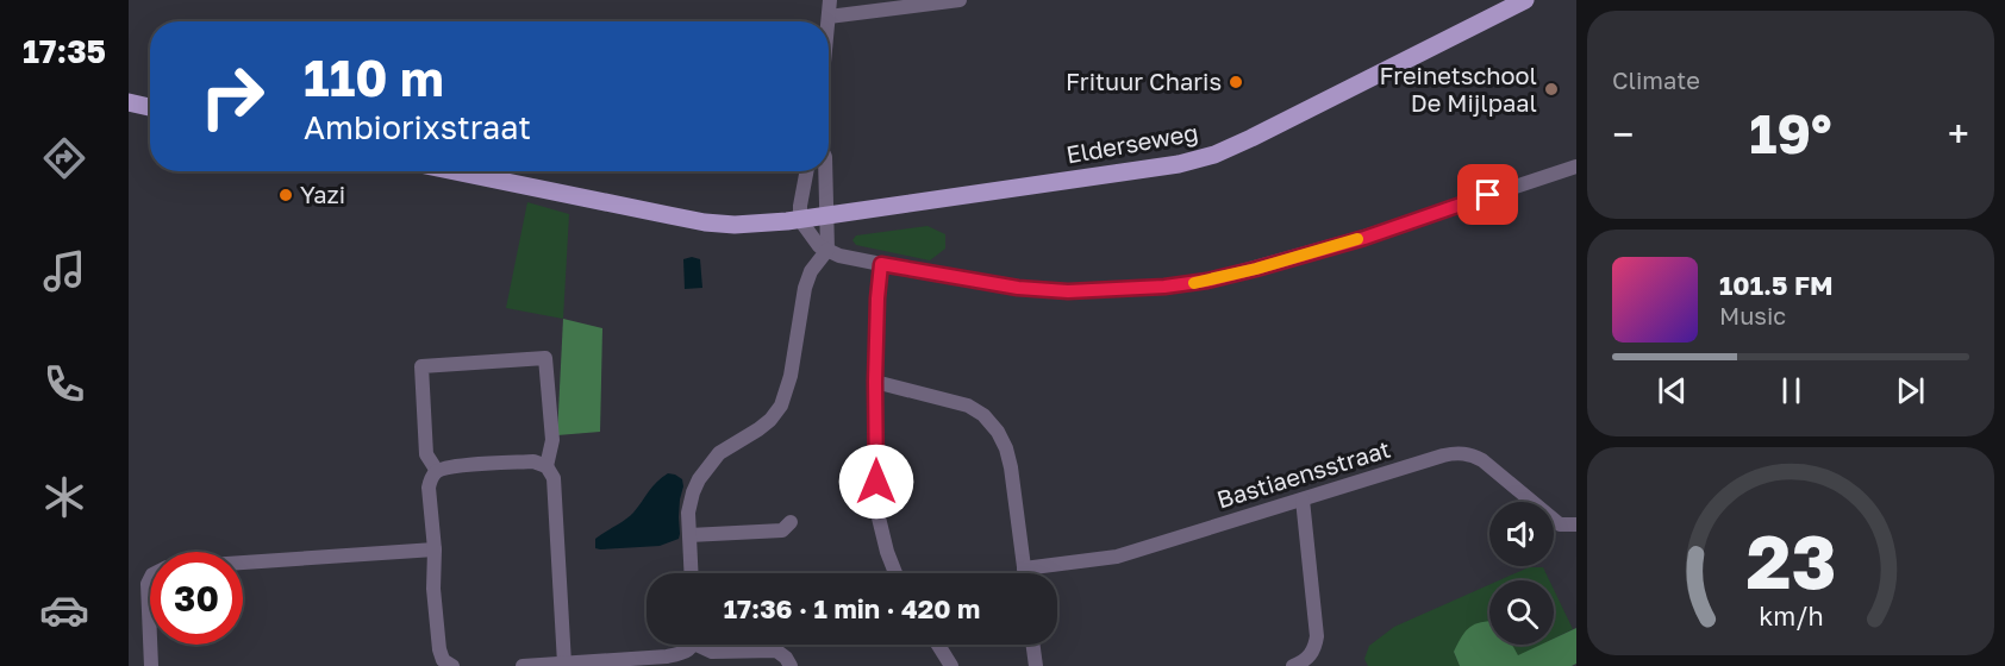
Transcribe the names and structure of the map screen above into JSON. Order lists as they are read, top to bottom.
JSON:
{
  "streets": {
    "main road": ["Elderseweg"],
    "street": ["Bastiaensstraat"]
  },
  "places": ["Frituur Charis", "Freinetschool De Mijlpaal", "Yazi"],
  "page": {
    "tabs": "17:35",
    "tile": "Climate",
    "turn": ["110 m", "Ambiorixstraat"],
    "heat": ["−", "19°", "+"],
    "song": ["101.5 FM", "Music"],
    "limit": "30",
    "trip": "17:36 · 1 min · 420 m",
    "gauge": ["23", "km/h"]
  }
}
